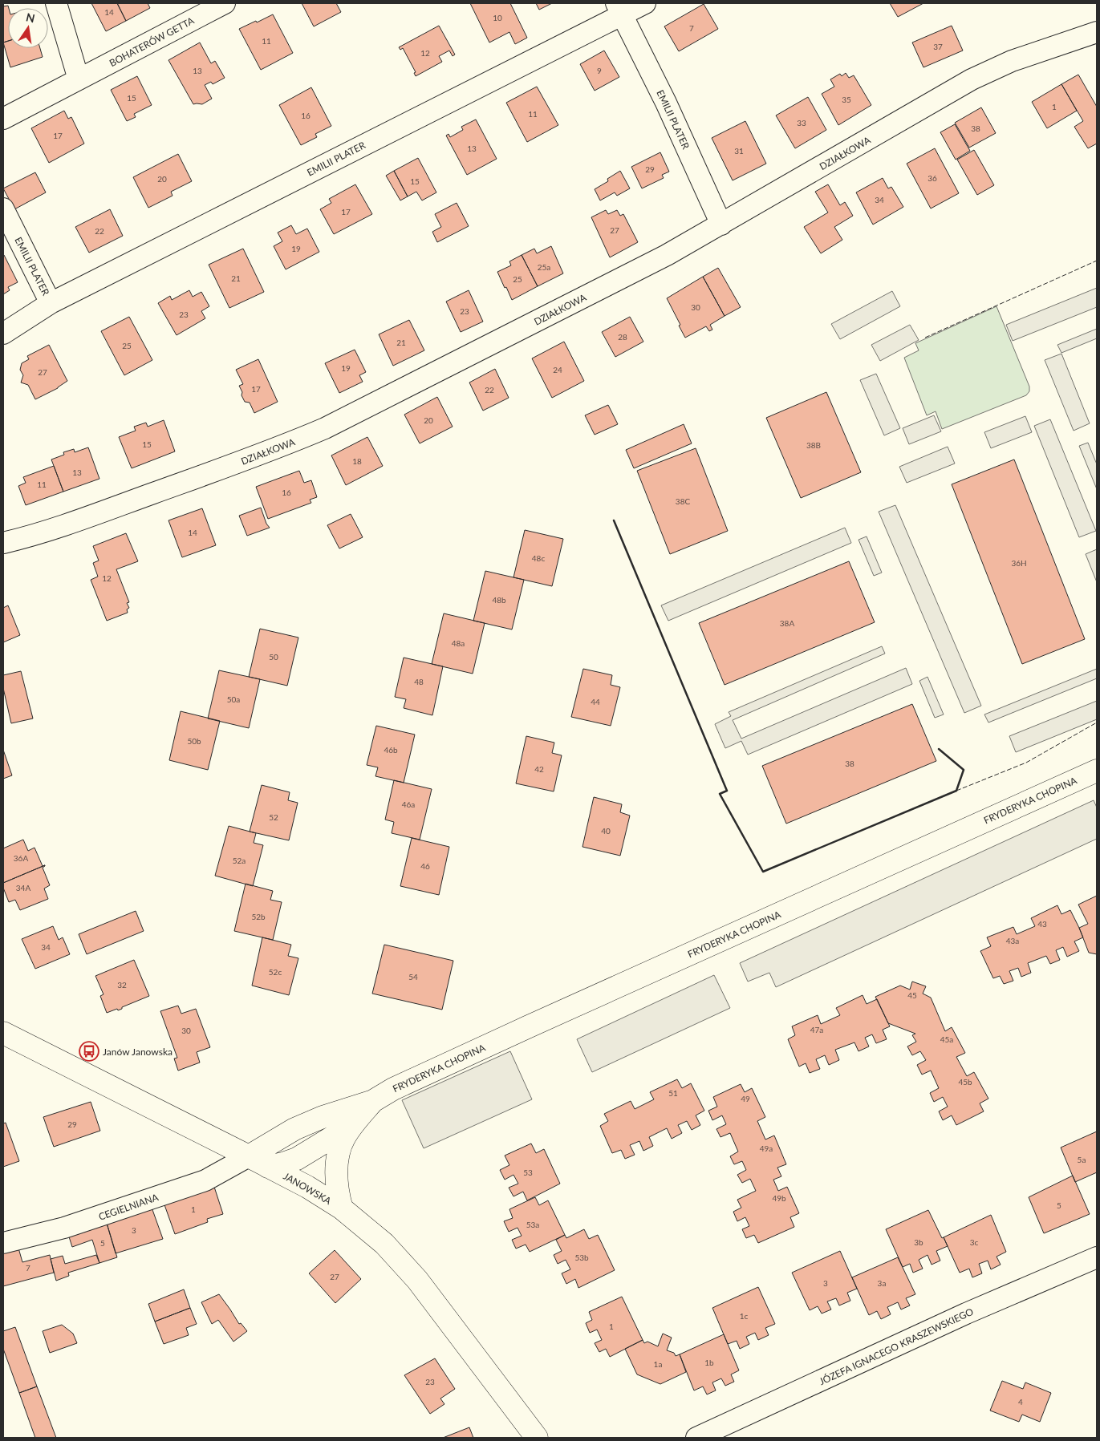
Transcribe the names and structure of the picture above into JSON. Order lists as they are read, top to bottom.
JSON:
{
  "streets": {
    "street": [
      "BOHATERÓW GETTA",
      "EMILII PLATER",
      "DZIAŁKOWA",
      "FRYDERYKA CHOPINA",
      "JANOWSKA",
      "CEGIELNIANA",
      "JÓZEFA IGNACEGO KRASZEWSKIEGO"
    ]
  },
  "crossings": [
    ["EMILII PLATER", "DZIAŁKOWA"],
    ["FRYDERYKA CHOPINA", "JANOWSKA"],
    ["FRYDERYKA CHOPINA", "CEGIELNIANA"],
    ["JANOWSKA", "CEGIELNIANA"]
  ],
  "places": {
    "bus stop": ["Janów Janowska"]
  },
  "house_numbers": [
    "14",
    "10",
    "7",
    "11",
    "37",
    "12",
    "13",
    "9",
    "15",
    "35",
    "1",
    "11",
    "16",
    "33",
    "38",
    "17",
    "13",
    "31",
    "29",
    "36",
    "20",
    "15",
    "34",
    "17",
    "27",
    "22",
    "19",
    "25a",
    "21",
    "25",
    "30",
    "23",
    "23",
    "28",
    "21",
    "25",
    "19",
    "24",
    "27",
    "17",
    "22",
    "20",
    "15",
    "38B",
    "18",
    "13",
    "11",
    "16",
    "38C",
    "14",
    "48c",
    "36H",
    "12",
    "48b",
    "38A",
    "48a",
    "50",
    "48",
    "50a",
    "44",
    "50b",
    "46b",
    "38",
    "42",
    "46a",
    "52",
    "40",
    "36A",
    "52a",
    "46",
    "34A",
    "52b",
    "43",
    "43a",
    "34",
    "52c",
    "54",
    "32",
    "45",
    "47a",
    "30",
    "45a",
    "45b",
    "51",
    "49",
    "29",
    "49a",
    "5a",
    "53",
    "49b",
    "5",
    "1",
    "53a",
    "3",
    "3b",
    "3c",
    "5",
    "53b",
    "7",
    "27",
    "3",
    "3a",
    "1c",
    "1",
    "1b",
    "1a",
    "23",
    "4"
  ],
  "north": "top"
}
